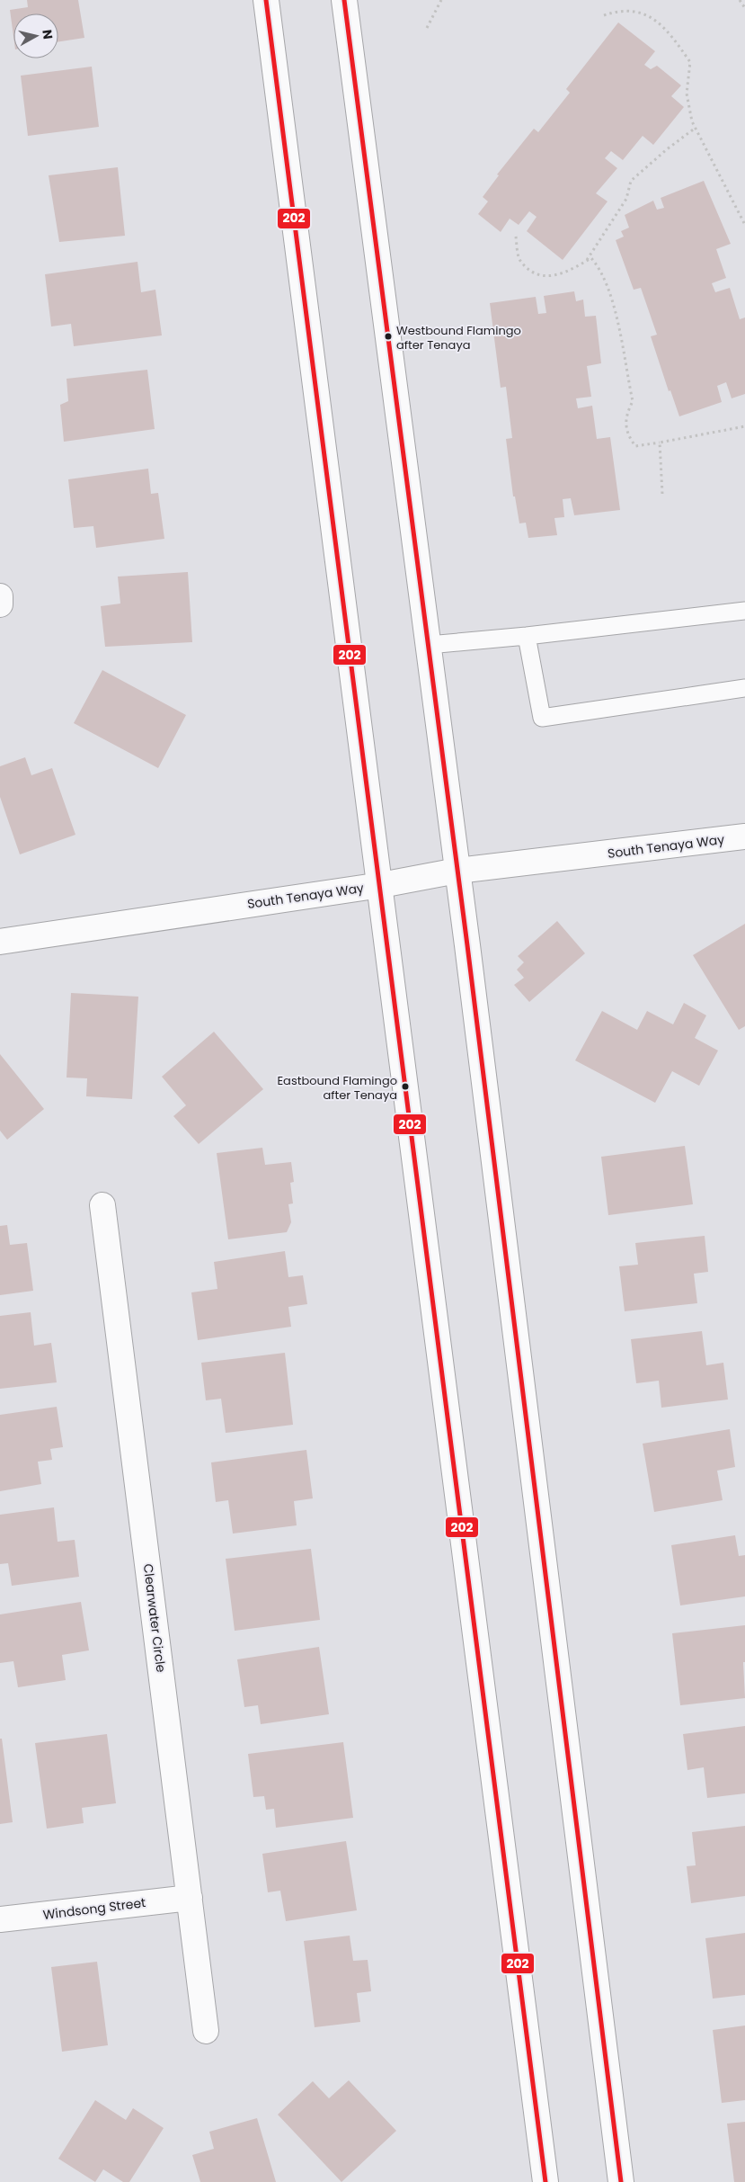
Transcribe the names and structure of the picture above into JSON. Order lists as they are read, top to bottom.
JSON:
{
  "streets": {
    "main road": ["South Tenaya Way", "Clearwater Circle", "Windsong Street"]
  },
  "crossings": [
    ["Clearwater Circle", "Windsong Street"]
  ],
  "places": ["Westbound Flamingo after Tenaya", "Eastbound Flamingo after Tenaya"],
  "lines": ["transit line 202"],
  "north": "right"
}
